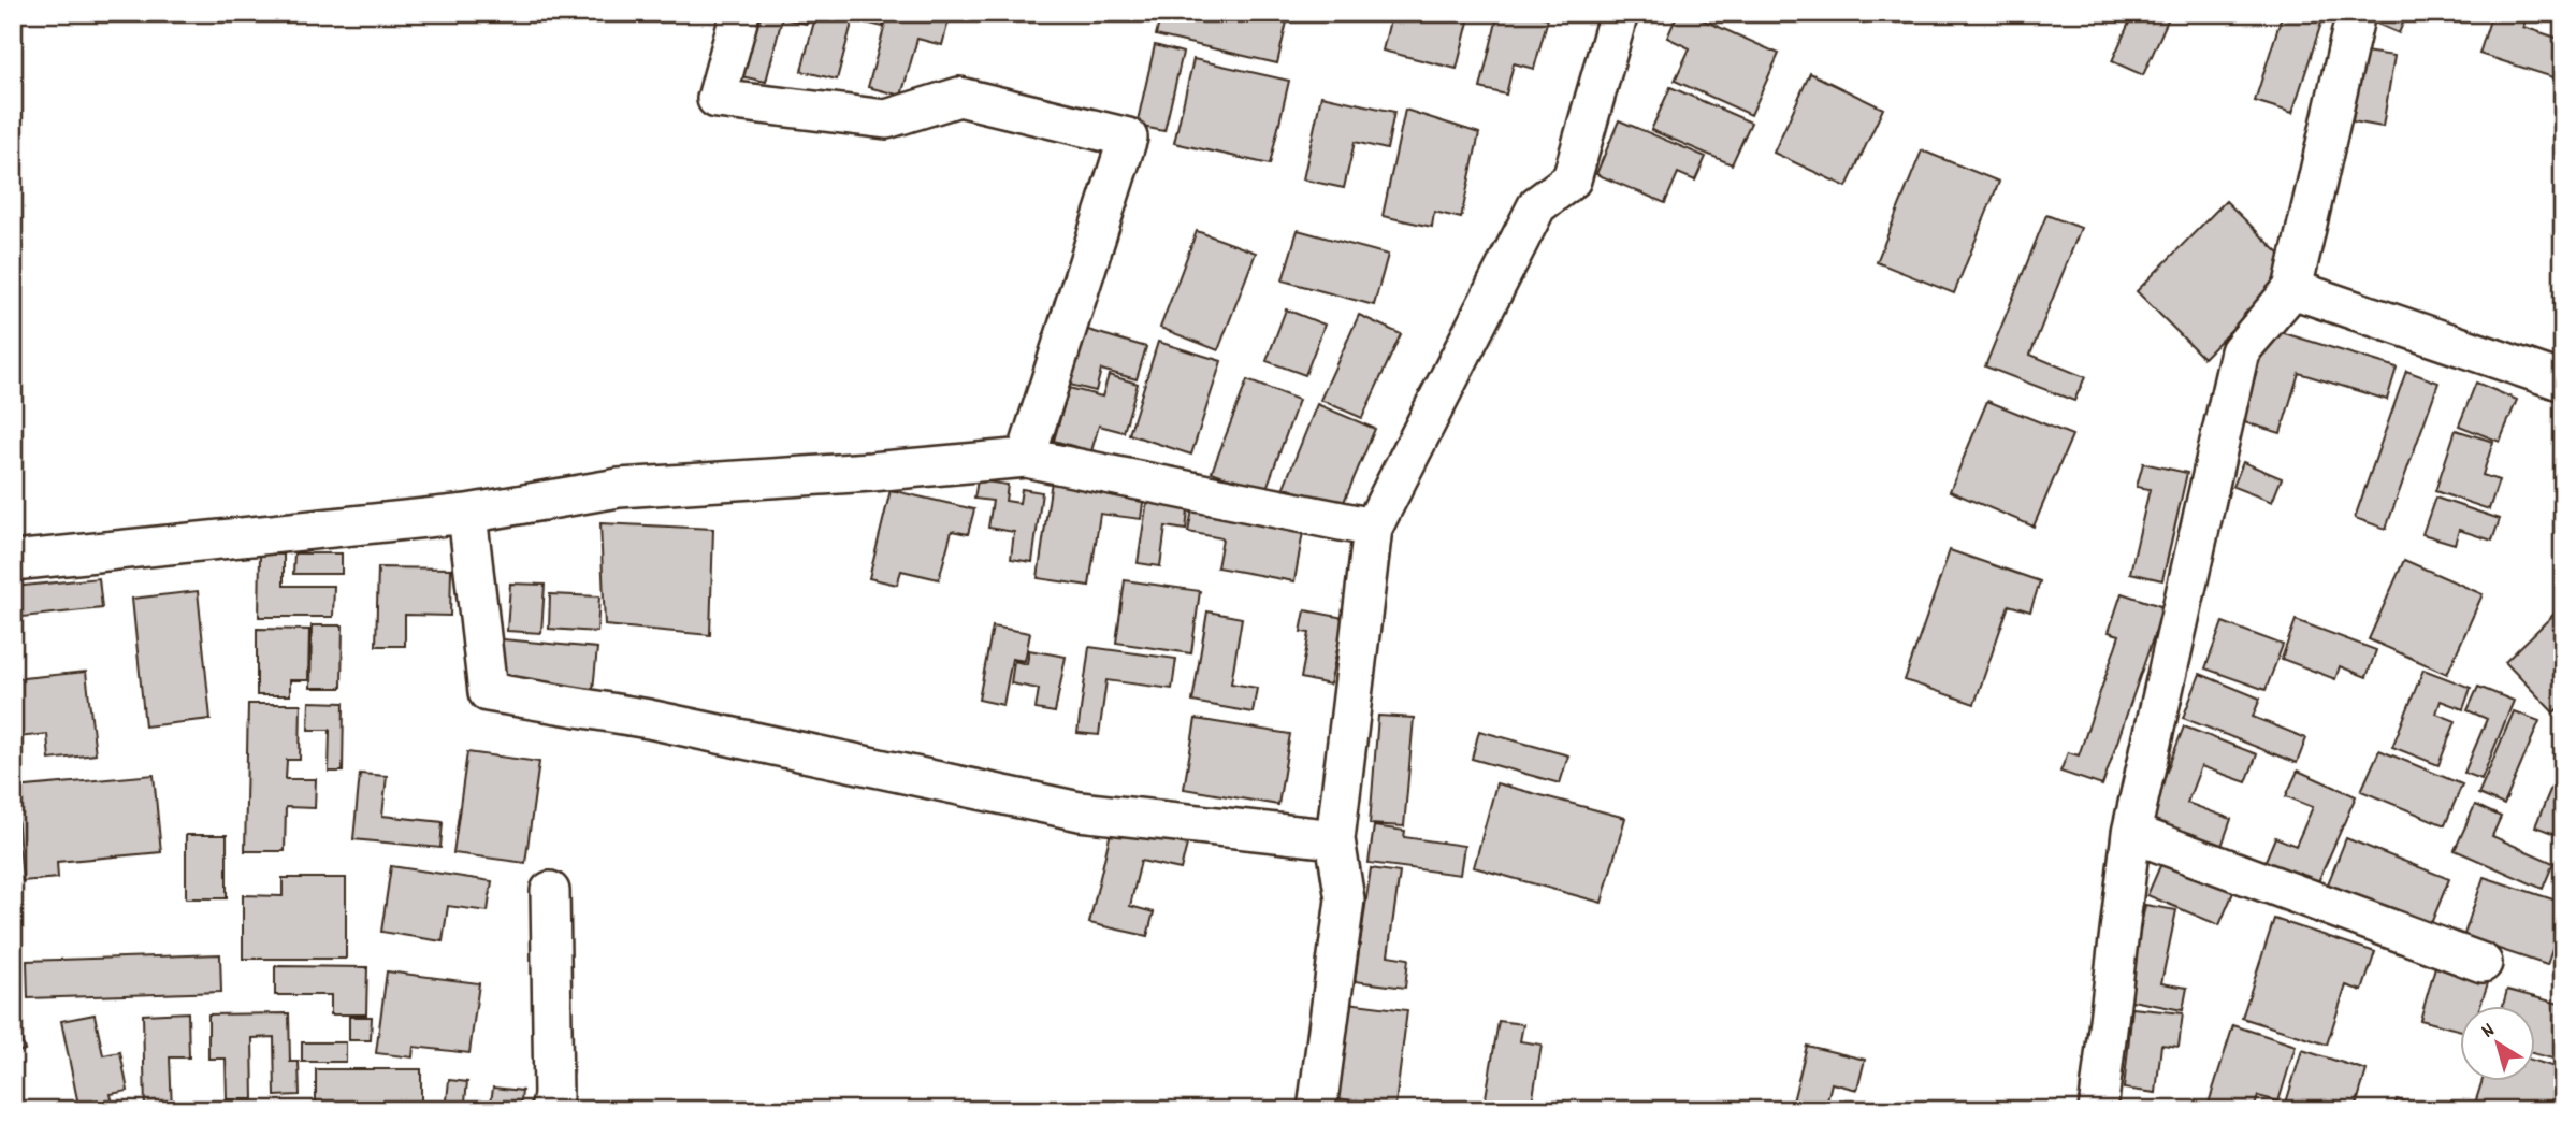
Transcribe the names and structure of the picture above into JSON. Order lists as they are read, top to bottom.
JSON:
{
  "north": "top left"
}
